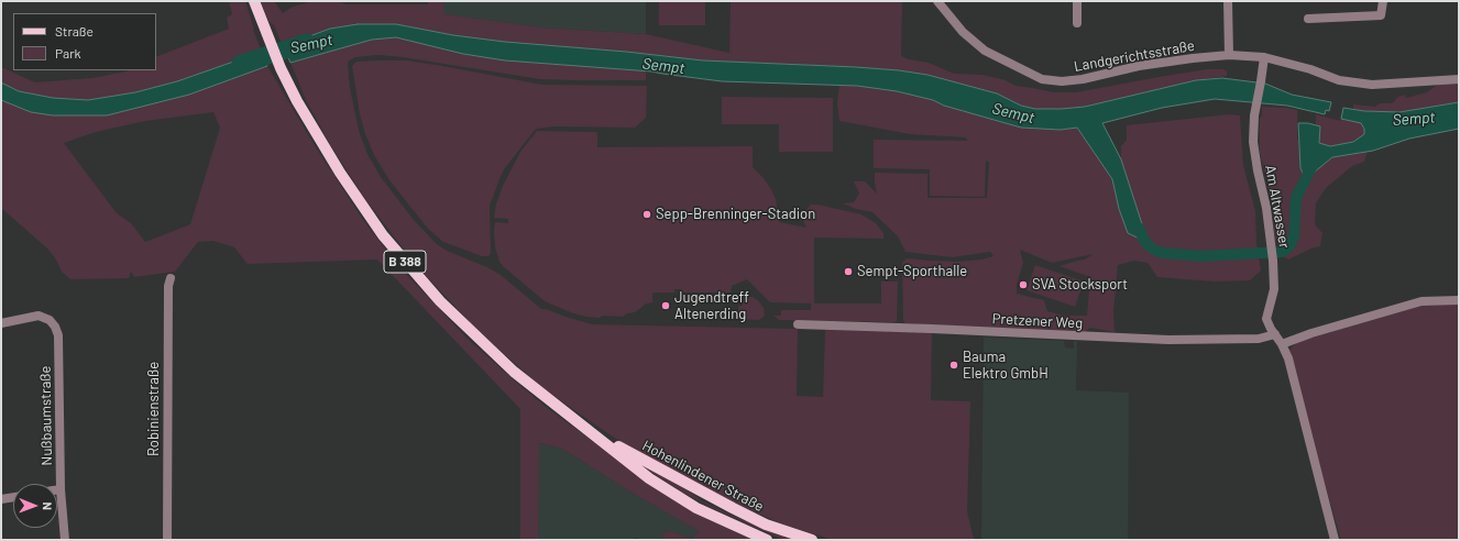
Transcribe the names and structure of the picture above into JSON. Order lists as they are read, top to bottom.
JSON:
{
  "streets": {
    "main road": ["B 388", "Hohenlindener Straße"],
    "street": [
      "Landgerichtsstraße",
      "Am Altwasser",
      "Pretzener Weg",
      "Robinienstraße",
      "Nußbaumstraße"
    ]
  },
  "crossings": [
    ["Landgerichtsstraße", "Am Altwasser"],
    ["Am Altwasser", "Pretzener Weg"],
    ["B 388", "Hohenlindener Straße"]
  ],
  "water": ["Sempt"],
  "places": [
    "Sepp-Brenninger-Stadion",
    "Sempt-Sporthalle",
    "SVA Stocksport",
    "Jugendtreff Altenerding",
    "Bauma Elektro GmbH"
  ],
  "legend": ["Straße", "Park"],
  "north": "right"
}
